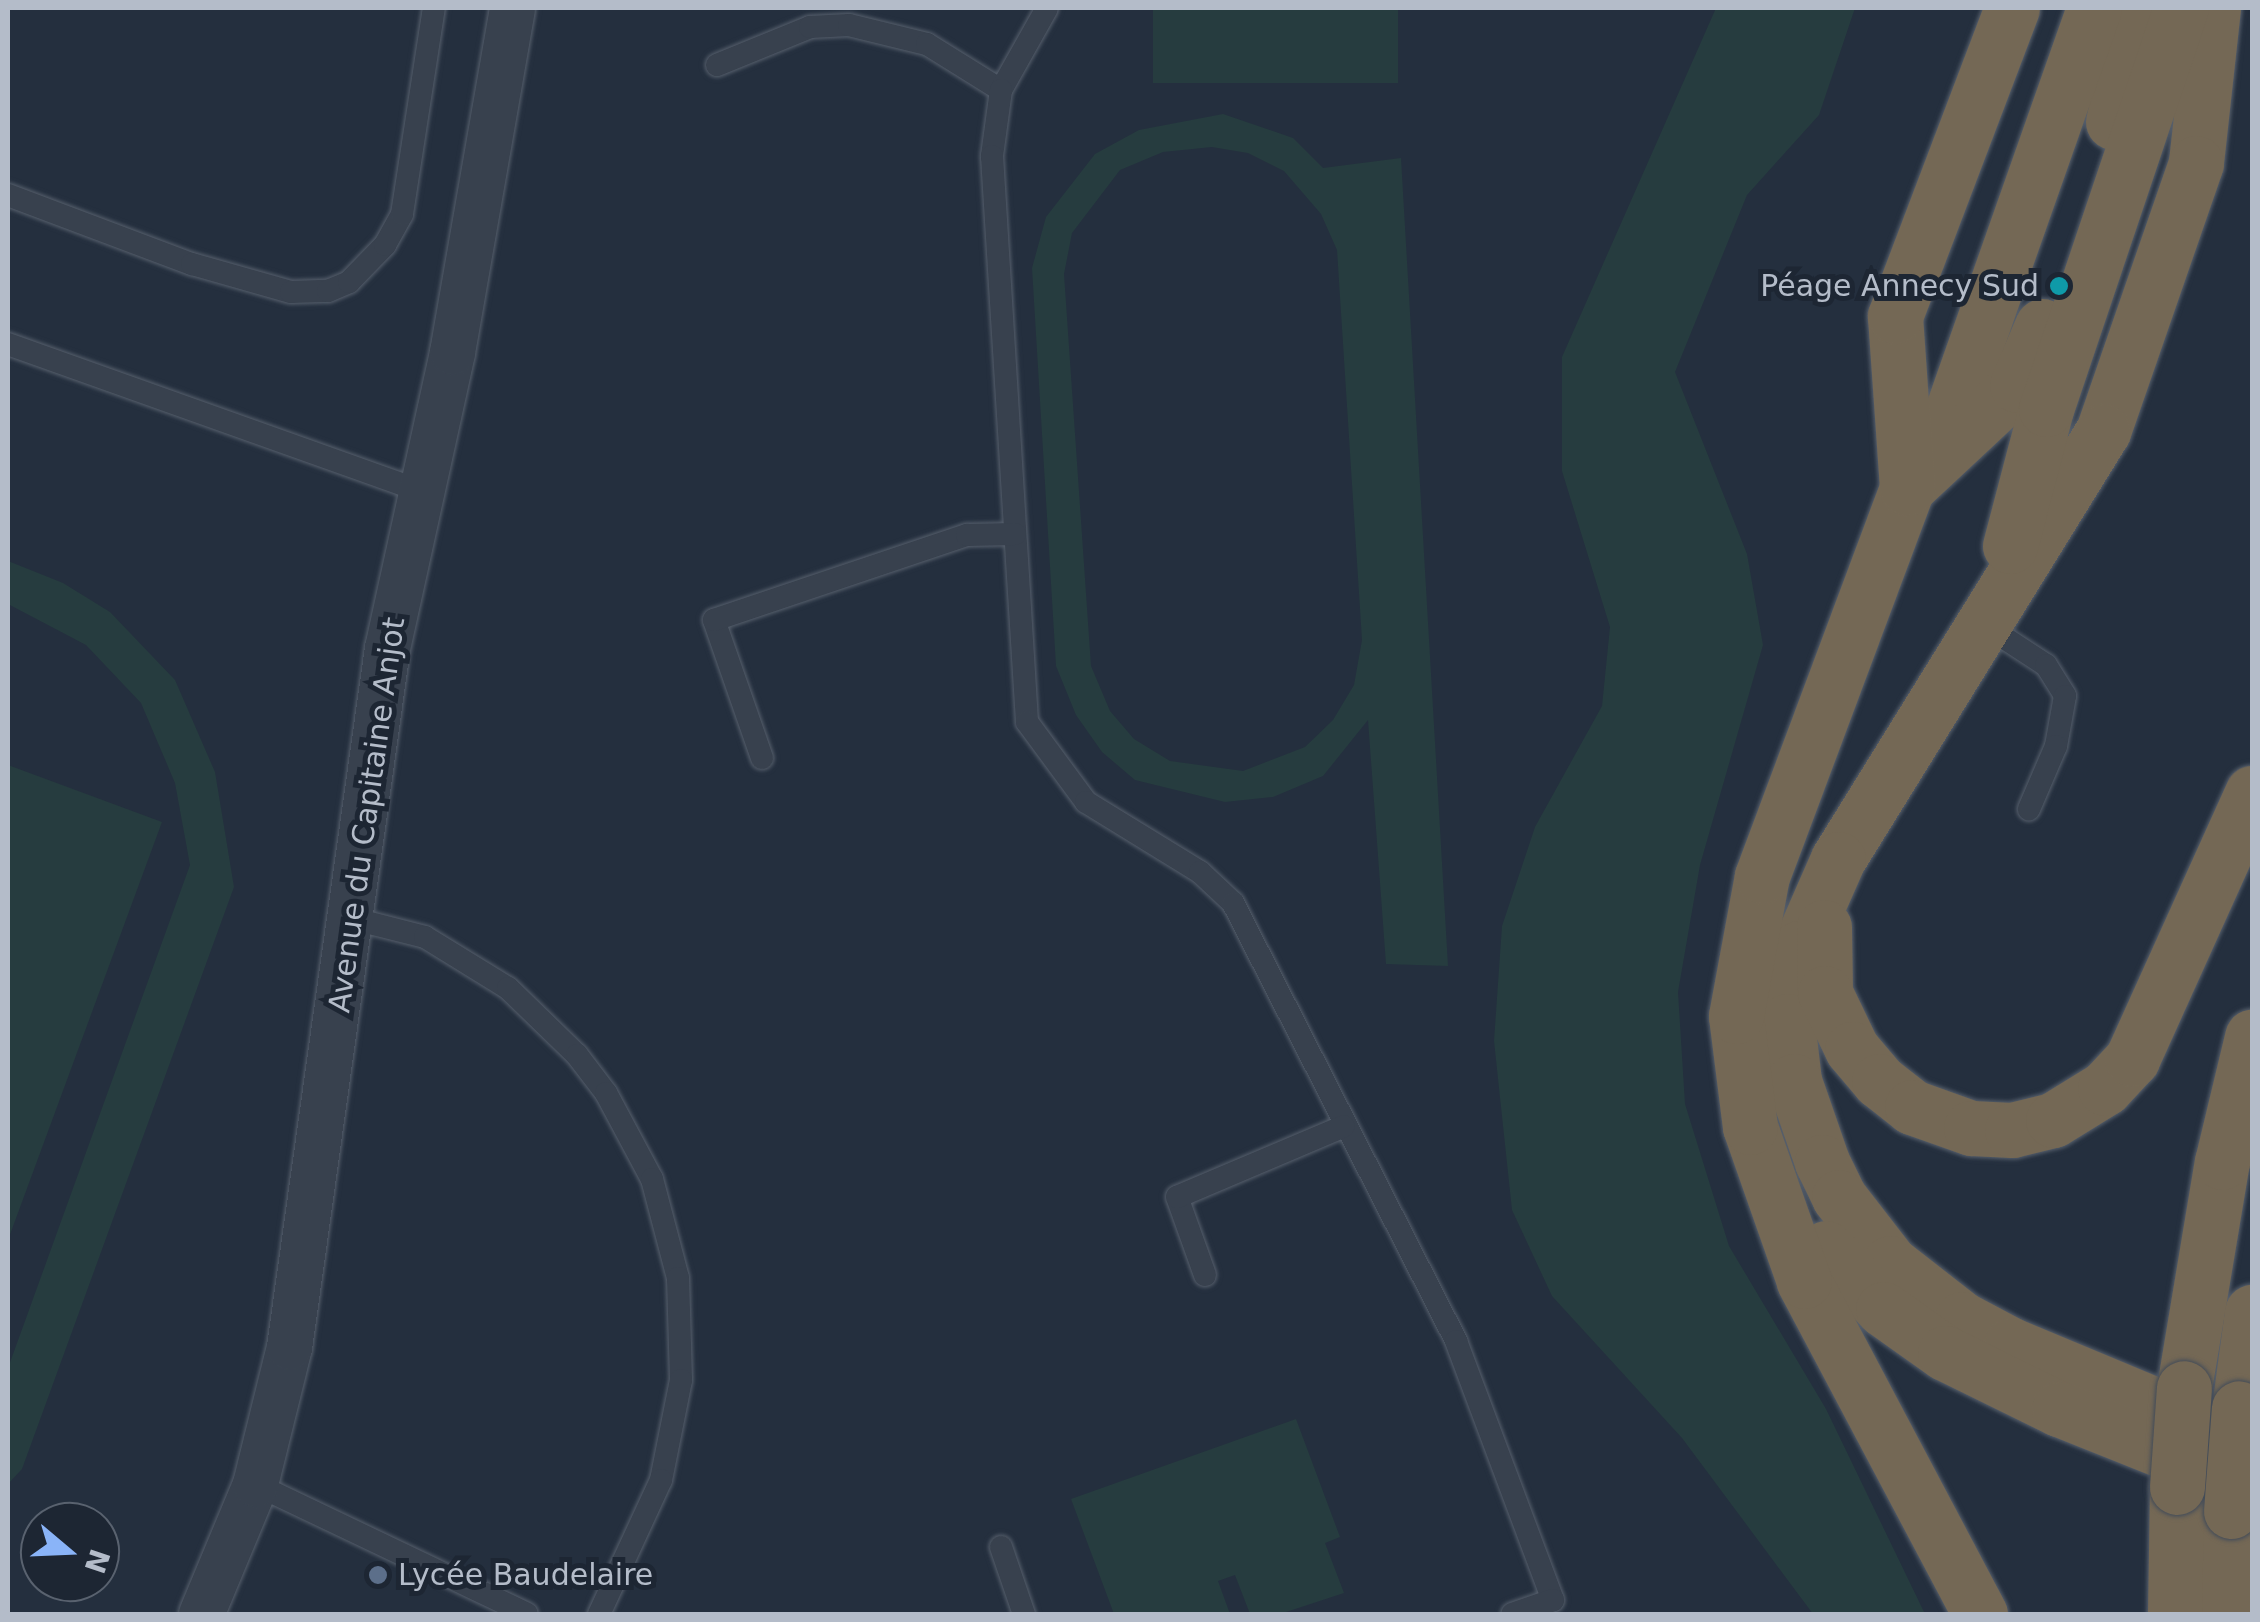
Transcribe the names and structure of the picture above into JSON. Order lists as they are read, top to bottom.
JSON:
{
  "streets": {
    "street": ["Avenue du Capitaine Anjot"]
  },
  "places": ["Péage Annecy Sud", "Lycée Baudelaire"],
  "north": "right"
}
